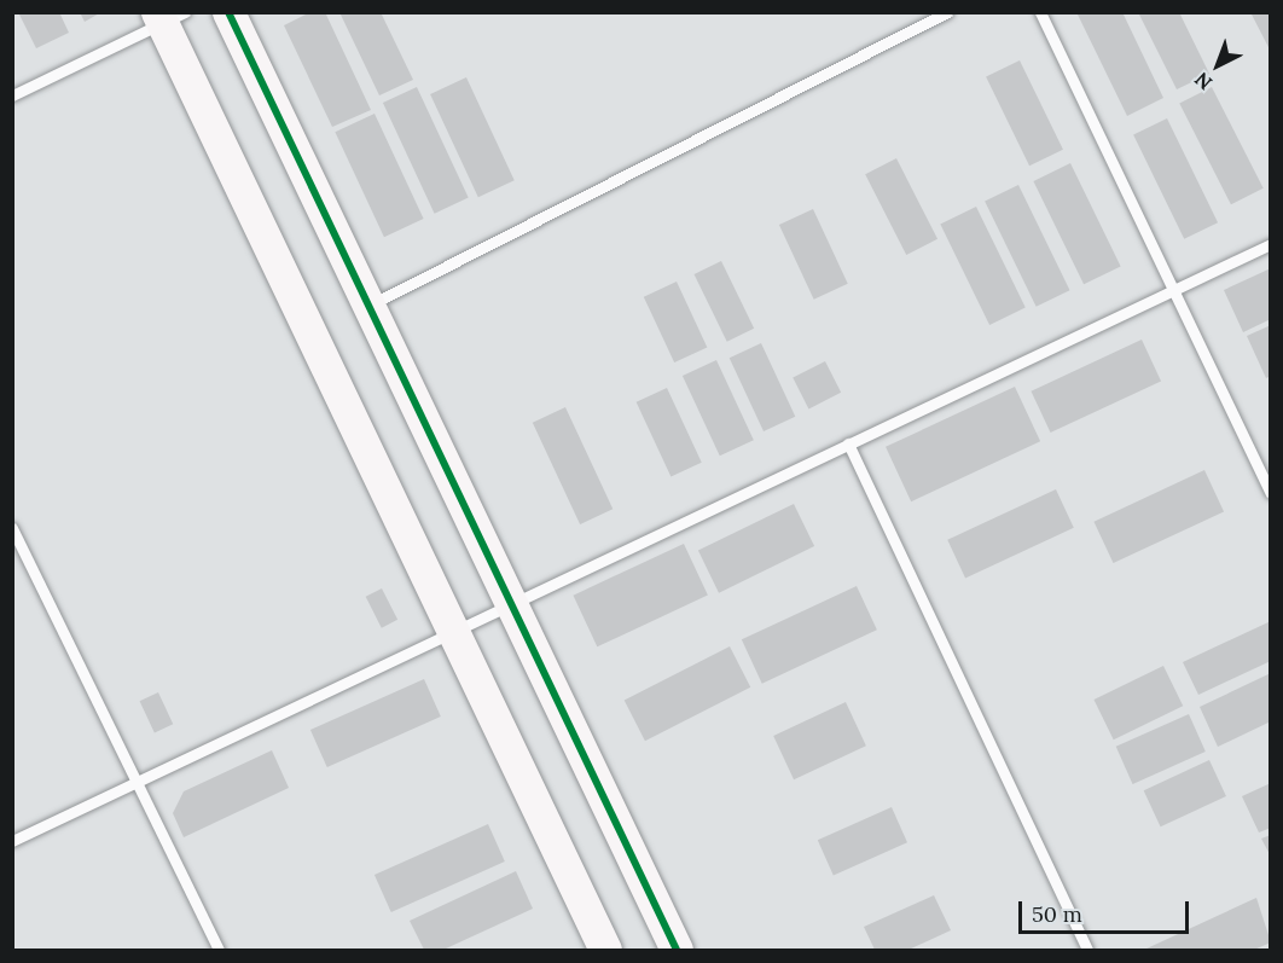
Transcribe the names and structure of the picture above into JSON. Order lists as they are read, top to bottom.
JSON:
{
  "scale_bar": "50 m",
  "north": "bottom left"
}
